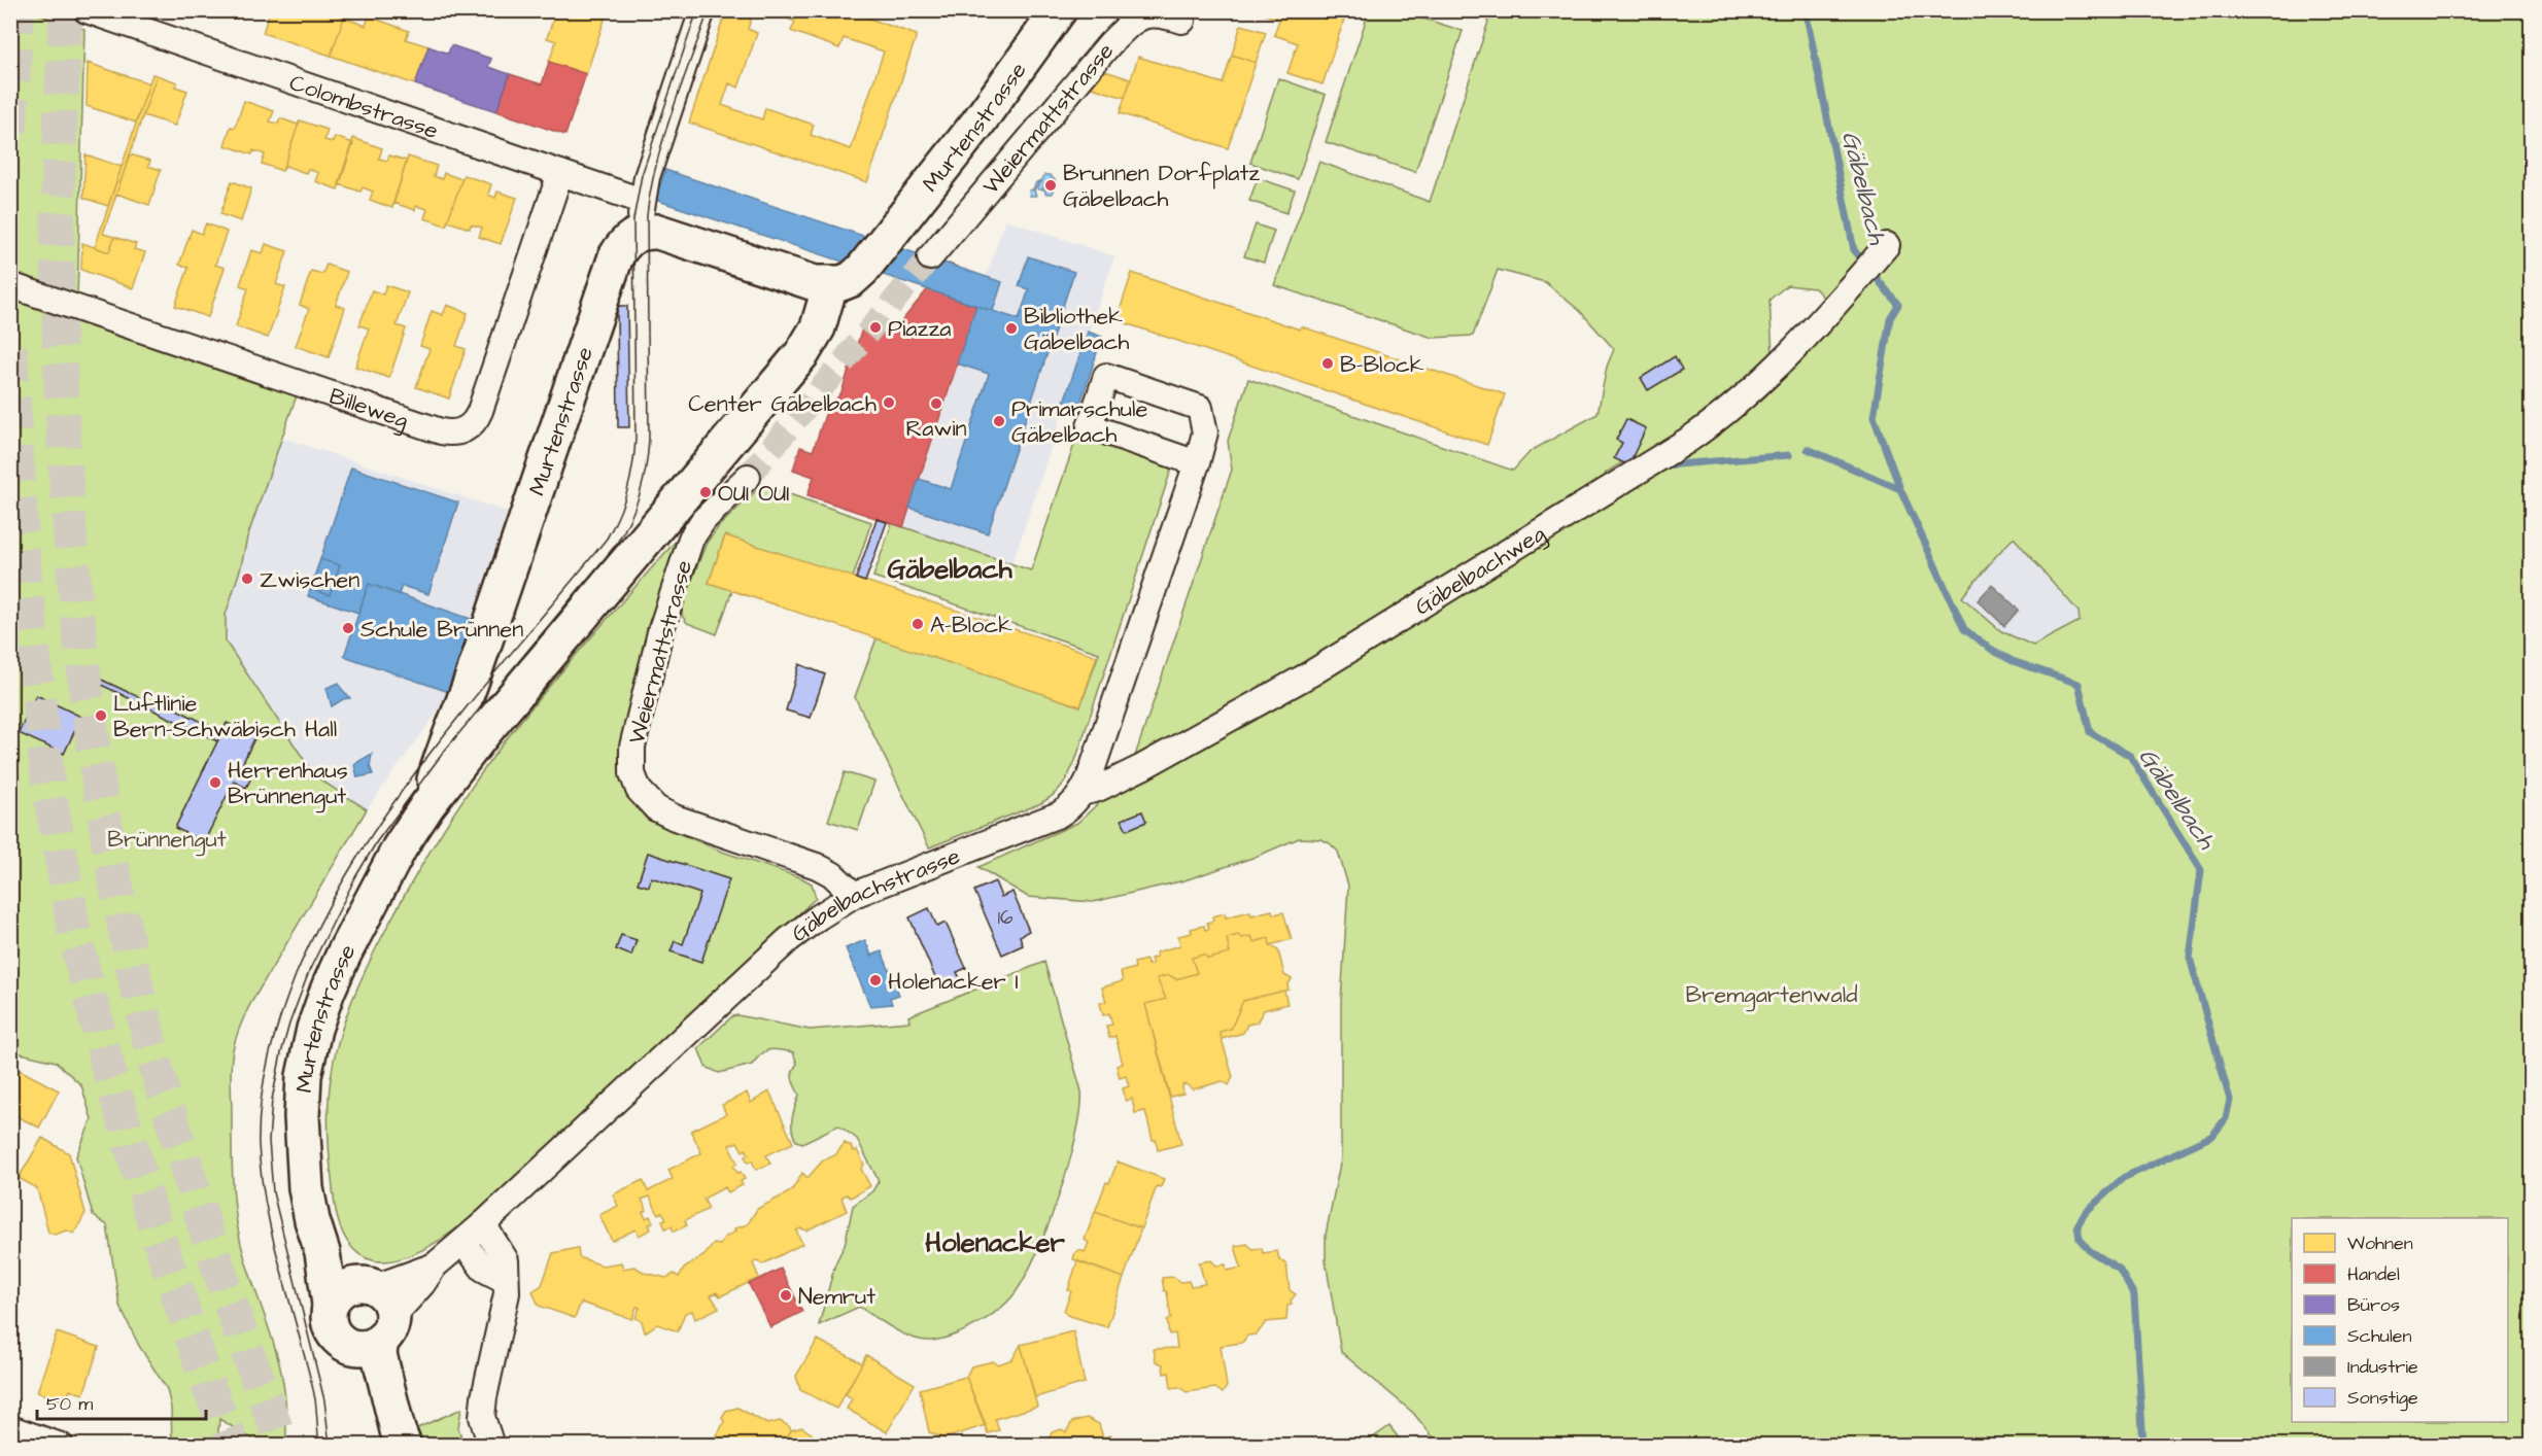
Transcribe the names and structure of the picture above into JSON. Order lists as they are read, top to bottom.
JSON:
{
  "streets": {
    "main road": ["Murtenstrasse"],
    "street": [
      "Colombstrasse",
      "Weiermattstrasse",
      "Billeweg",
      "Gäbelbachweg",
      "Gäbelbachstrasse"
    ]
  },
  "crossings": [
    ["Colombstrasse", "Murtenstrasse"],
    ["Colombstrasse", "Billeweg"],
    ["Weiermattstrasse", "Gäbelbachstrasse"],
    ["Murtenstrasse", "Gäbelbachstrasse"],
    ["Gäbelbachweg", "Gäbelbachstrasse"]
  ],
  "districts": ["Gäbelbach", "Holenacker"],
  "water": ["Gäbelbach"],
  "parks": ["Brünnengut", "Bremgartenwald"],
  "places": [
    "Brunnen Dorfplatz Gäbelbach",
    "Piazza",
    "Bibliothek Gäbelbach",
    "B-Block",
    "Center Gäbelbach",
    "Rawin",
    "Primarschule Gäbelbach",
    "OUI OUI",
    "Zwischen",
    "A-Block",
    "Schule Brünnen",
    "Luftlinie Bern-Schwäbisch Hall",
    "Herrenhaus Brünnengut",
    "Holenacker I",
    "Nemrut"
  ],
  "house_numbers": ["16"],
  "legend": [
    "Wohnen",
    "Handel",
    "Büros",
    "Schulen",
    "Industrie",
    "Sonstige"
  ],
  "scale_bar": "50 m"
}
